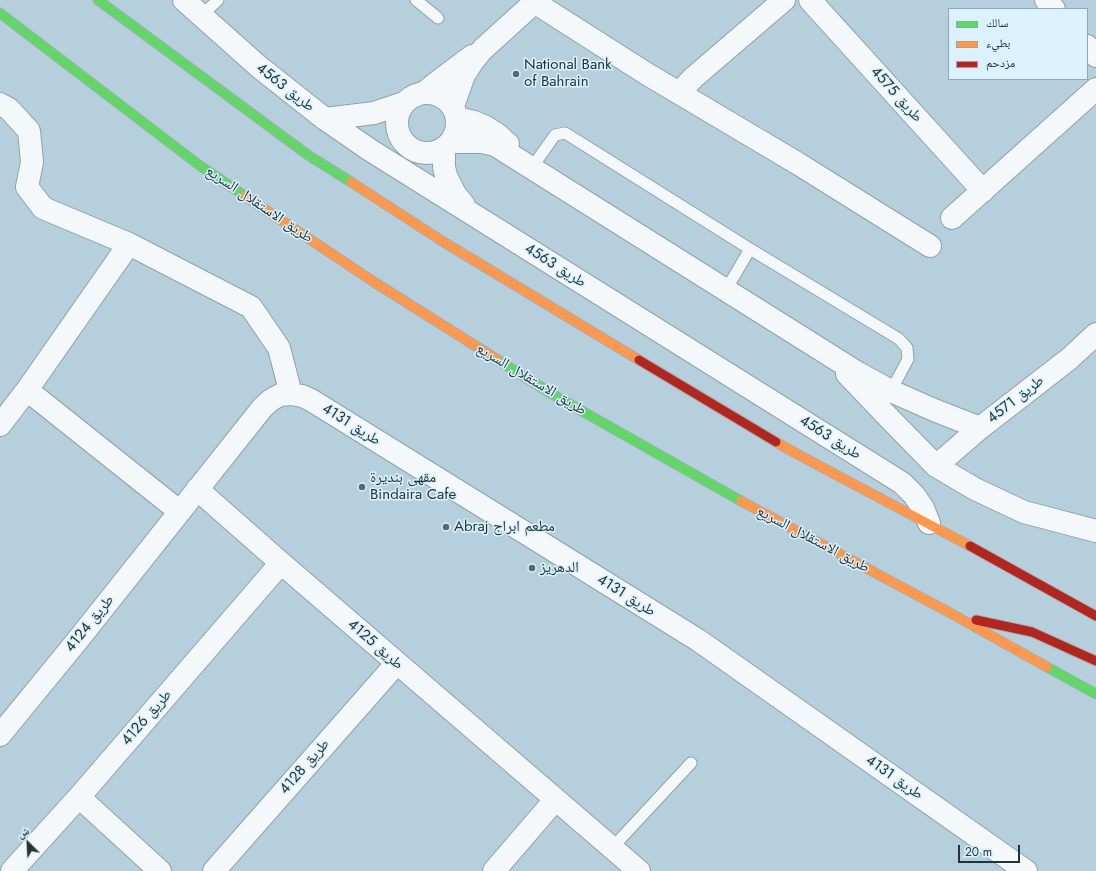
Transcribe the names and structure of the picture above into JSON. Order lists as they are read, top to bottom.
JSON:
{
  "streets": {
    "main road": ["طريق الاستقلال السريع"],
    "street": [
      "طريق 4563",
      "طريق 4575",
      "طريق 4571",
      "طريق 4131",
      "طريق 4124",
      "طريق 4125",
      "طريق 4126",
      "طريق 4128"
    ]
  },
  "crossings": [
    ["طريق 4125", "طريق 4126"],
    ["طريق 4125", "طريق 4128"]
  ],
  "places": [
    "National Bank of Bahrain",
    "مقهى بنديرة Bindaira Cafe",
    "Abraj مطعم ابراج",
    "الدهريز"
  ],
  "legend": ["سالك", "بطيء", "مزدحم"],
  "scale_bar": "20 m",
  "north": "top left"
}
